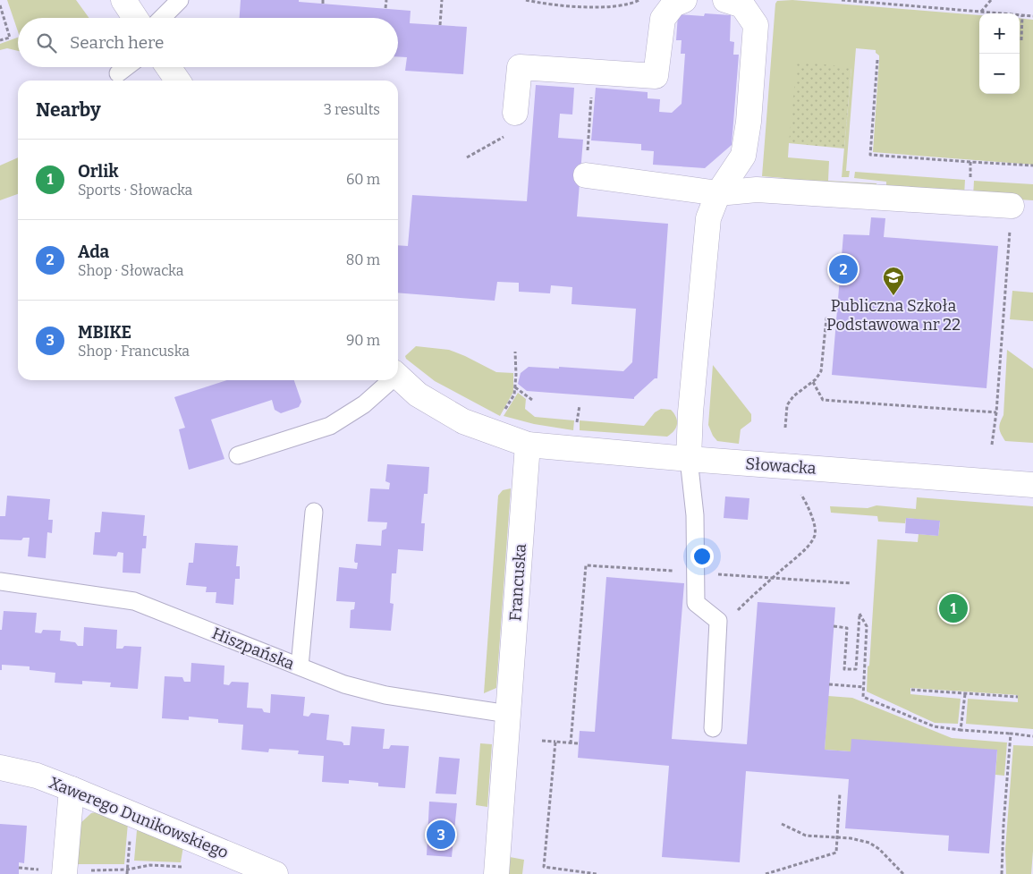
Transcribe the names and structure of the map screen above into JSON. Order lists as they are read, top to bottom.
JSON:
{
  "streets": {
    "street": ["Słowacka", "Francuska", "Xawerego Dunikowskiego"],
    "lane": ["Hiszpańska"]
  },
  "crossings": [
    ["Słowacka", "Francuska"],
    ["Francuska", "Hiszpańska"]
  ],
  "places": {
    "school or university": ["Publiczna Szkoła Podstawowa nr 22"]
  },
  "page": {
    "map_buttons": ["+", "−"],
    "search": "Search here",
    "heading": ["Nearby", "3 results"],
    "list": [
      {
        "mark": "1",
        "name": "Orlik",
        "note": "Sports · Słowacka",
        "value": "60 m"
      },
      {
        "mark": "2",
        "name": "Ada",
        "note": "Shop · Słowacka",
        "value": "80 m"
      },
      {
        "mark": "3",
        "name": "MBIKE",
        "note": "Shop · Francuska",
        "value": "90 m"
      }
    ],
    "pins": ["2", "1", "3"]
  }
}
